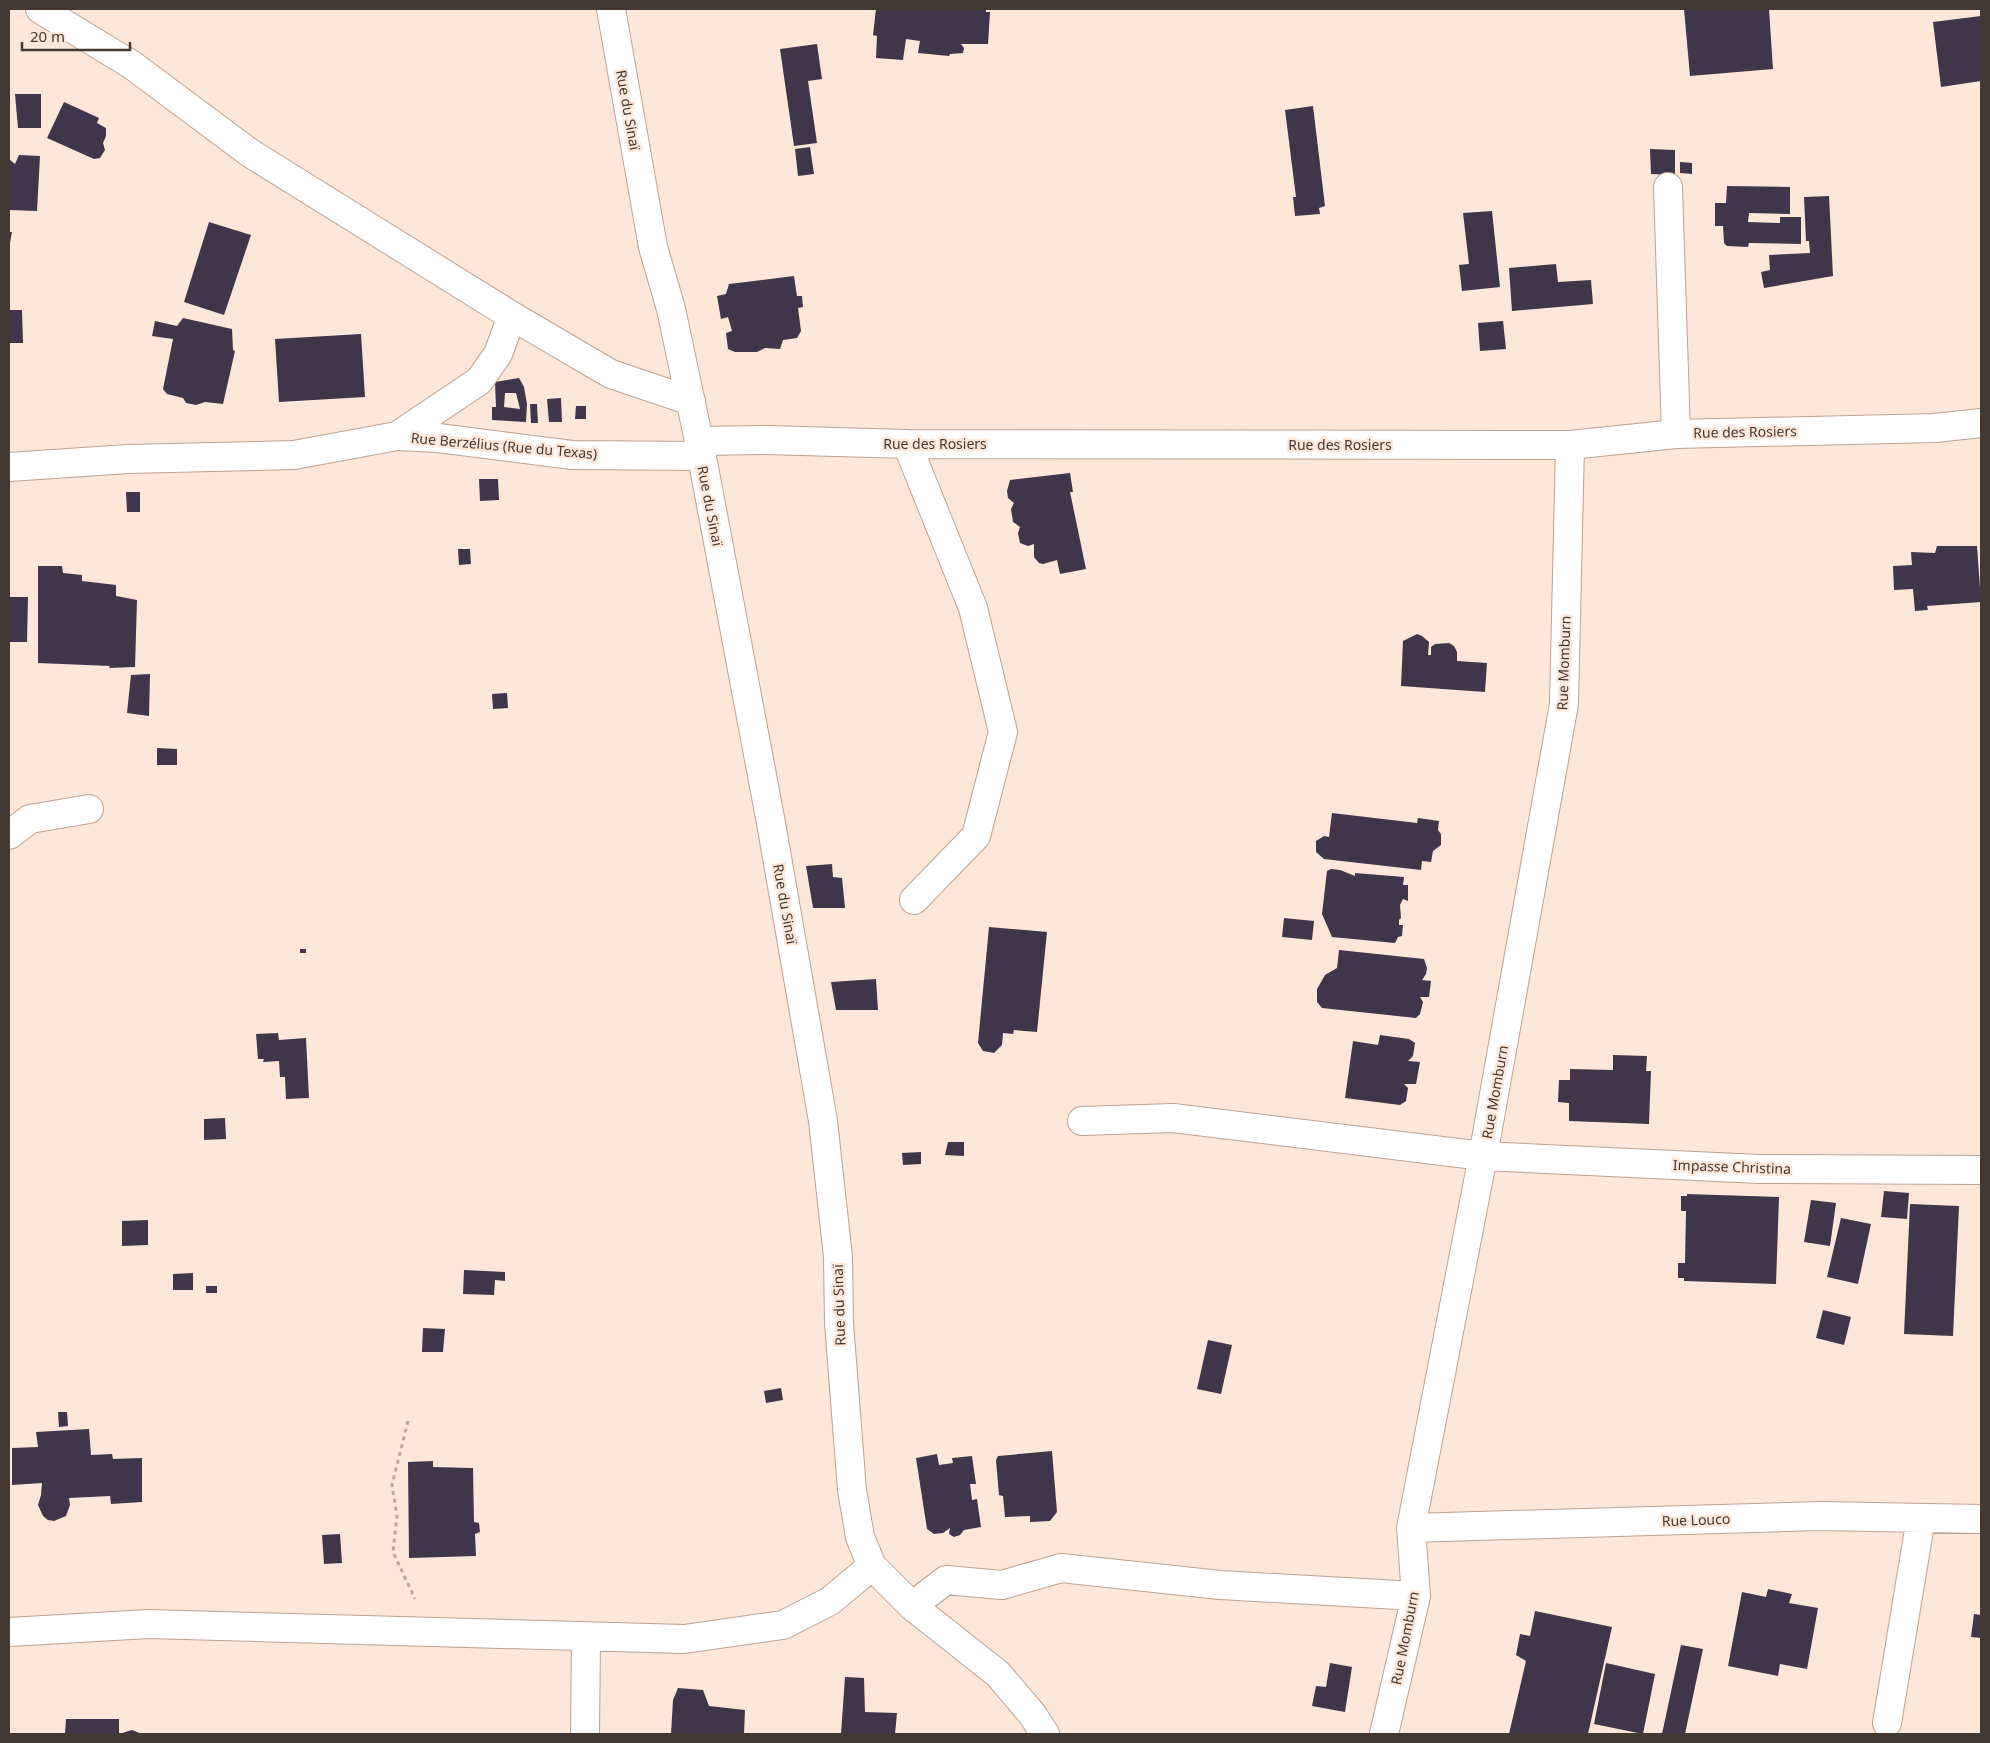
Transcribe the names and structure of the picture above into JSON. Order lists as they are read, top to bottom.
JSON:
{
  "streets": {
    "street": [
      "Rue du Sinaï",
      "Rue des Rosiers",
      "Rue Berzélius (Rue du Texas)",
      "Rue Momburn",
      "Impasse Christina",
      "Rue Louco"
    ]
  },
  "crossings": [
    ["Rue du Sinaï", "Rue des Rosiers"],
    ["Rue du Sinaï", "Rue Berzélius (Rue du Texas)"],
    ["Rue des Rosiers", "Rue Berzélius (Rue du Texas)"],
    ["Rue des Rosiers", "Rue Momburn"],
    ["Rue Momburn", "Impasse Christina"],
    ["Rue Momburn", "Rue Louco"]
  ],
  "scale_bar": "20 m"
}
